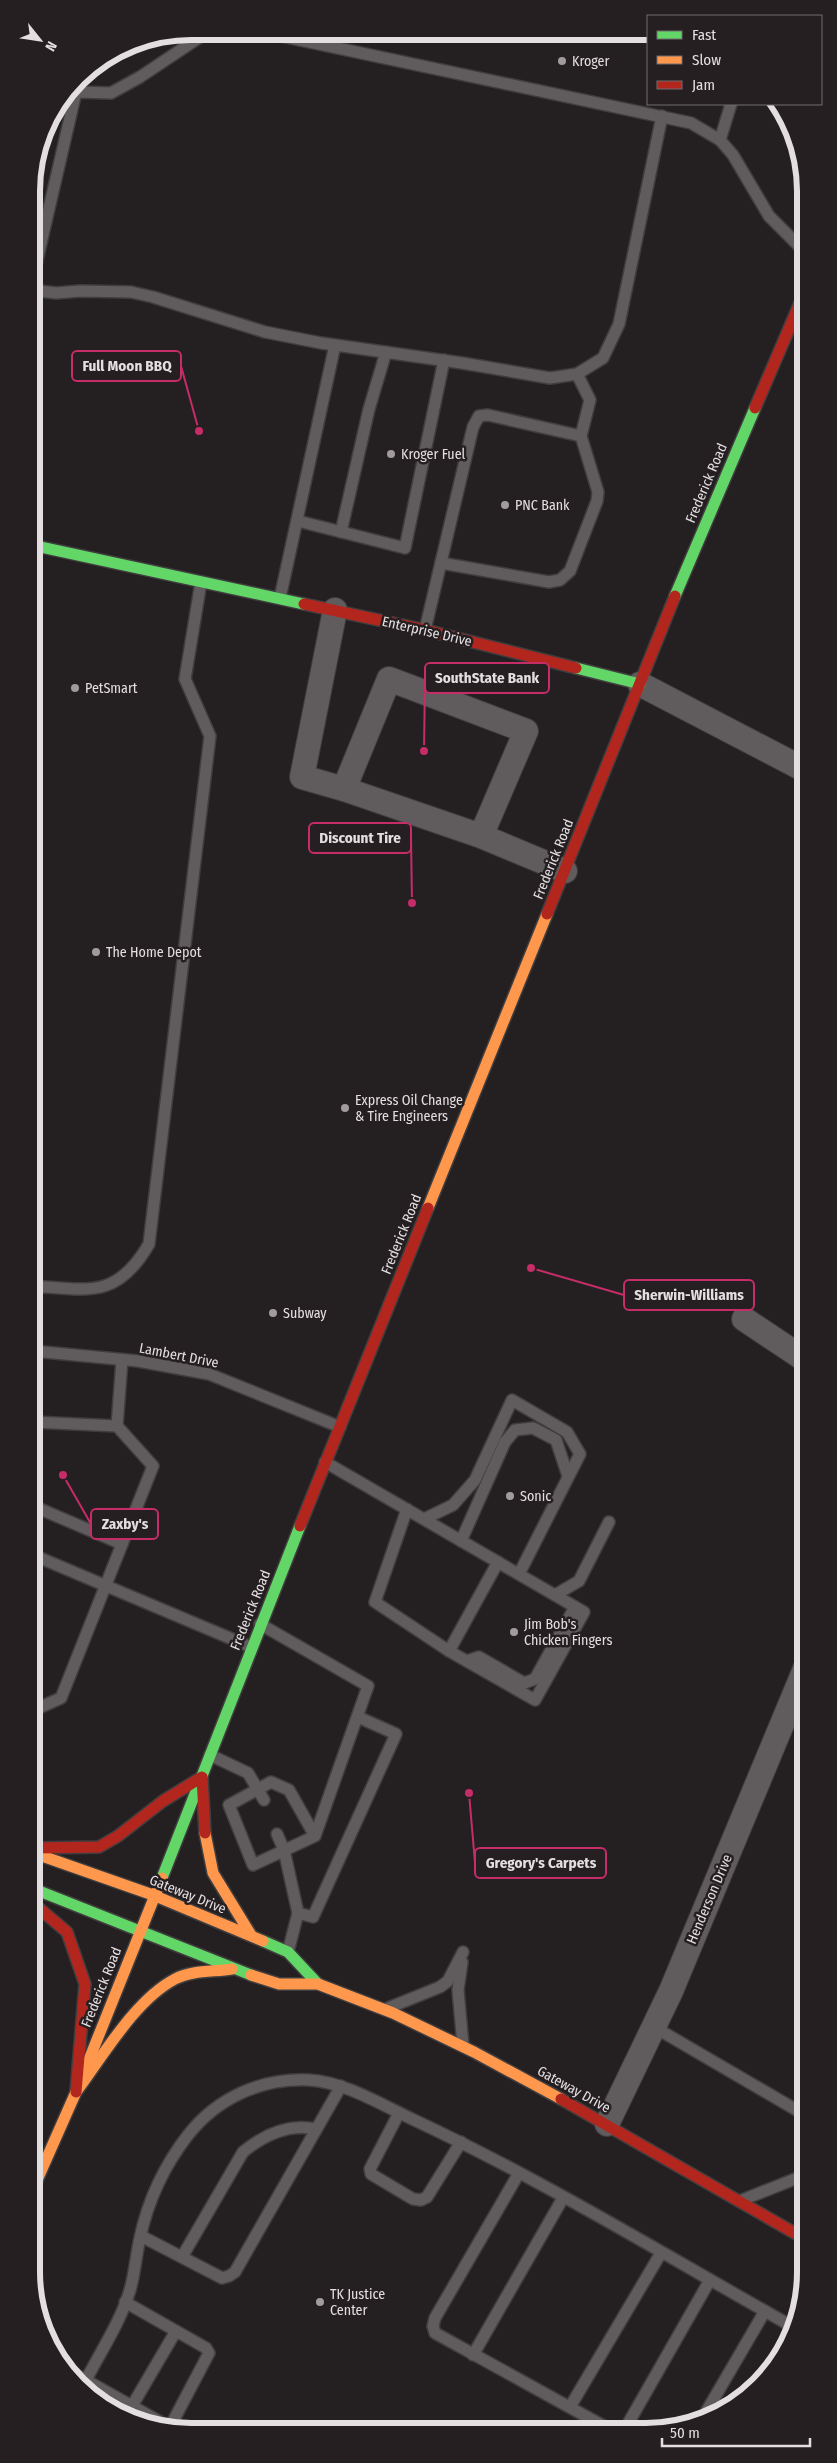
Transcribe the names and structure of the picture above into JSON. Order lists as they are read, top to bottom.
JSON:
{
  "streets": {
    "main road": ["Frederick Road", "Enterprise Drive", "Gateway Drive"],
    "street": ["Henderson Drive"],
    "lane": ["Lambert Drive"]
  },
  "crossings": [
    ["Frederick Road", "Enterprise Drive"],
    ["Frederick Road", "Lambert Drive"],
    ["Frederick Road", "Gateway Drive"],
    ["Gateway Drive", "Henderson Drive"]
  ],
  "places": [
    "Kroger",
    "Full Moon BBQ",
    "Kroger Fuel",
    "PNC Bank",
    "PetSmart",
    "SouthState Bank",
    "Discount Tire",
    "The Home Depot",
    "Express Oil Change & Tire Engineers",
    "Sherwin-Williams",
    "Subway",
    "Zaxby's",
    "Sonic",
    "Jim Bob's Chicken Fingers",
    "Gregory's Carpets",
    "TK Justice Center"
  ],
  "legend": ["Fast", "Slow", "Jam"],
  "scale_bar": "50 m",
  "north": "bottom right"
}
